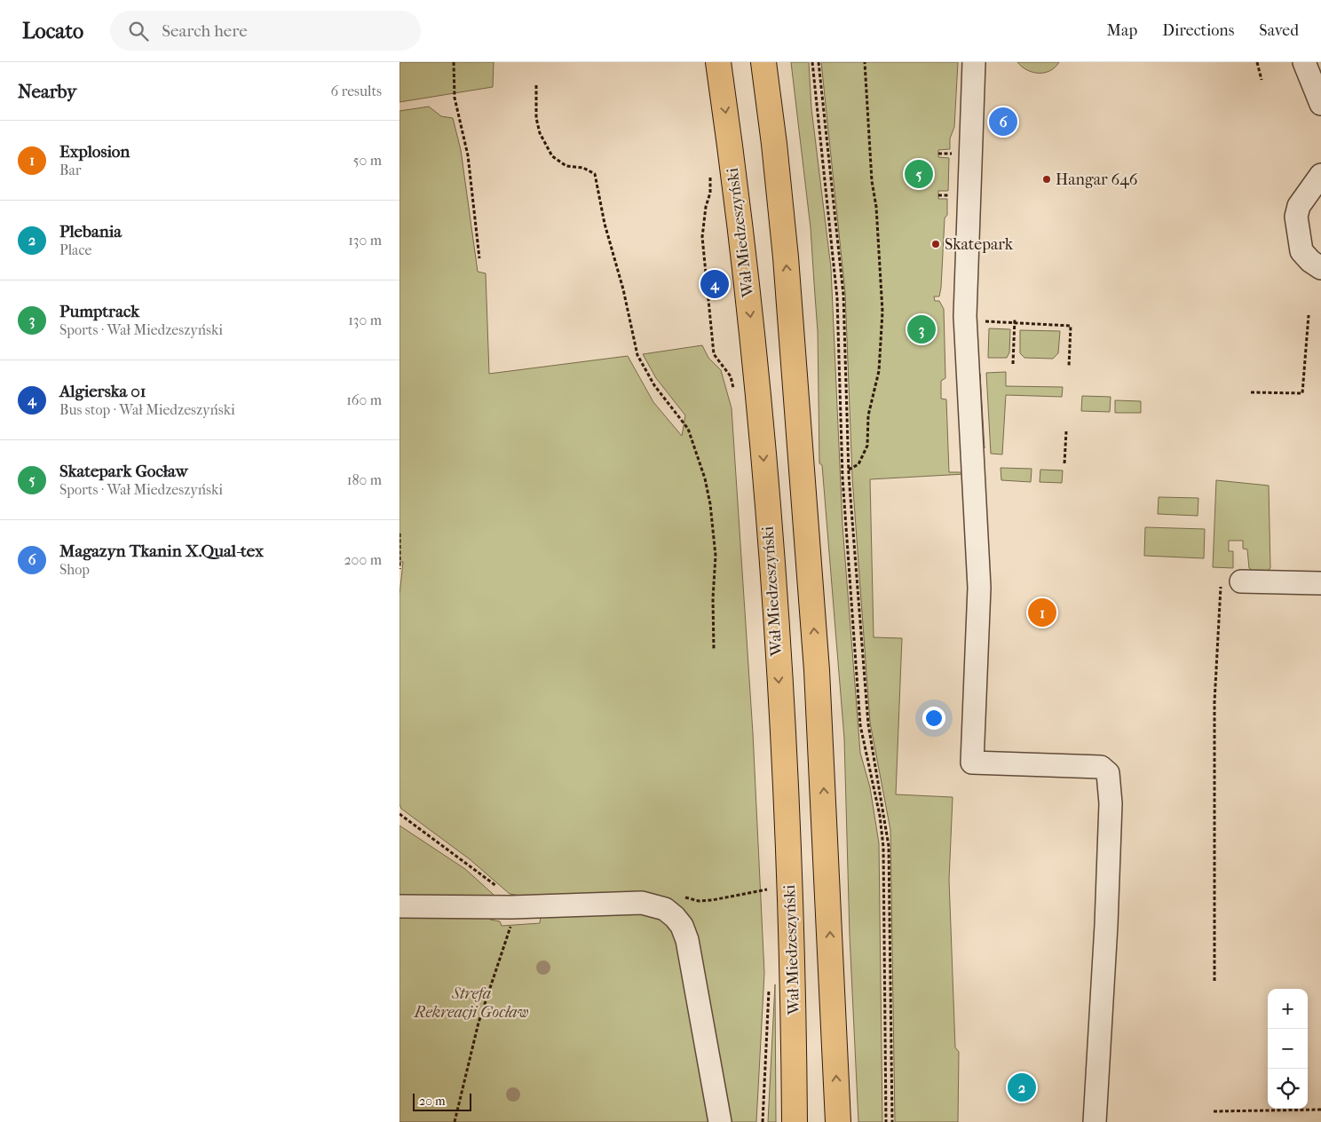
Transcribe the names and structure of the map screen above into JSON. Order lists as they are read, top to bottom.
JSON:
{
  "streets": {
    "main road": ["Wał Miedzeszyński"]
  },
  "parks": ["Strefa Rekreacji Gocław"],
  "places": ["Hangar 646", "Skatepark"],
  "scale_bar": "20 m",
  "page": {
    "header": "Locato",
    "search": "Search here",
    "nav": ["Map", "Directions", "Saved"],
    "heading": ["Nearby", "6 results"],
    "pins": [
      "6",
      "5",
      "4",
      "3",
      "1",
      "2"
    ],
    "list": [
      {
        "mark": "1",
        "name": "Explosion",
        "note": "Bar",
        "value": "50 m"
      },
      {
        "mark": "2",
        "name": "Plebania",
        "note": "Place",
        "value": "130 m"
      },
      {
        "mark": "3",
        "name": "Pumptrack",
        "note": "Sports · Wał Miedzeszyński",
        "value": "130 m"
      },
      {
        "mark": "4",
        "name": "Algierska 01",
        "note": "Bus stop · Wał Miedzeszyński",
        "value": "160 m"
      },
      {
        "mark": "5",
        "name": "Skatepark Gocław",
        "note": "Sports · Wał Miedzeszyński",
        "value": "180 m"
      },
      {
        "mark": "6",
        "name": "Magazyn Tkanin X.Qual-tex",
        "note": "Shop",
        "value": "200 m"
      }
    ],
    "map_buttons": ["+", "−"],
    "scale": "20 m"
  }
}
